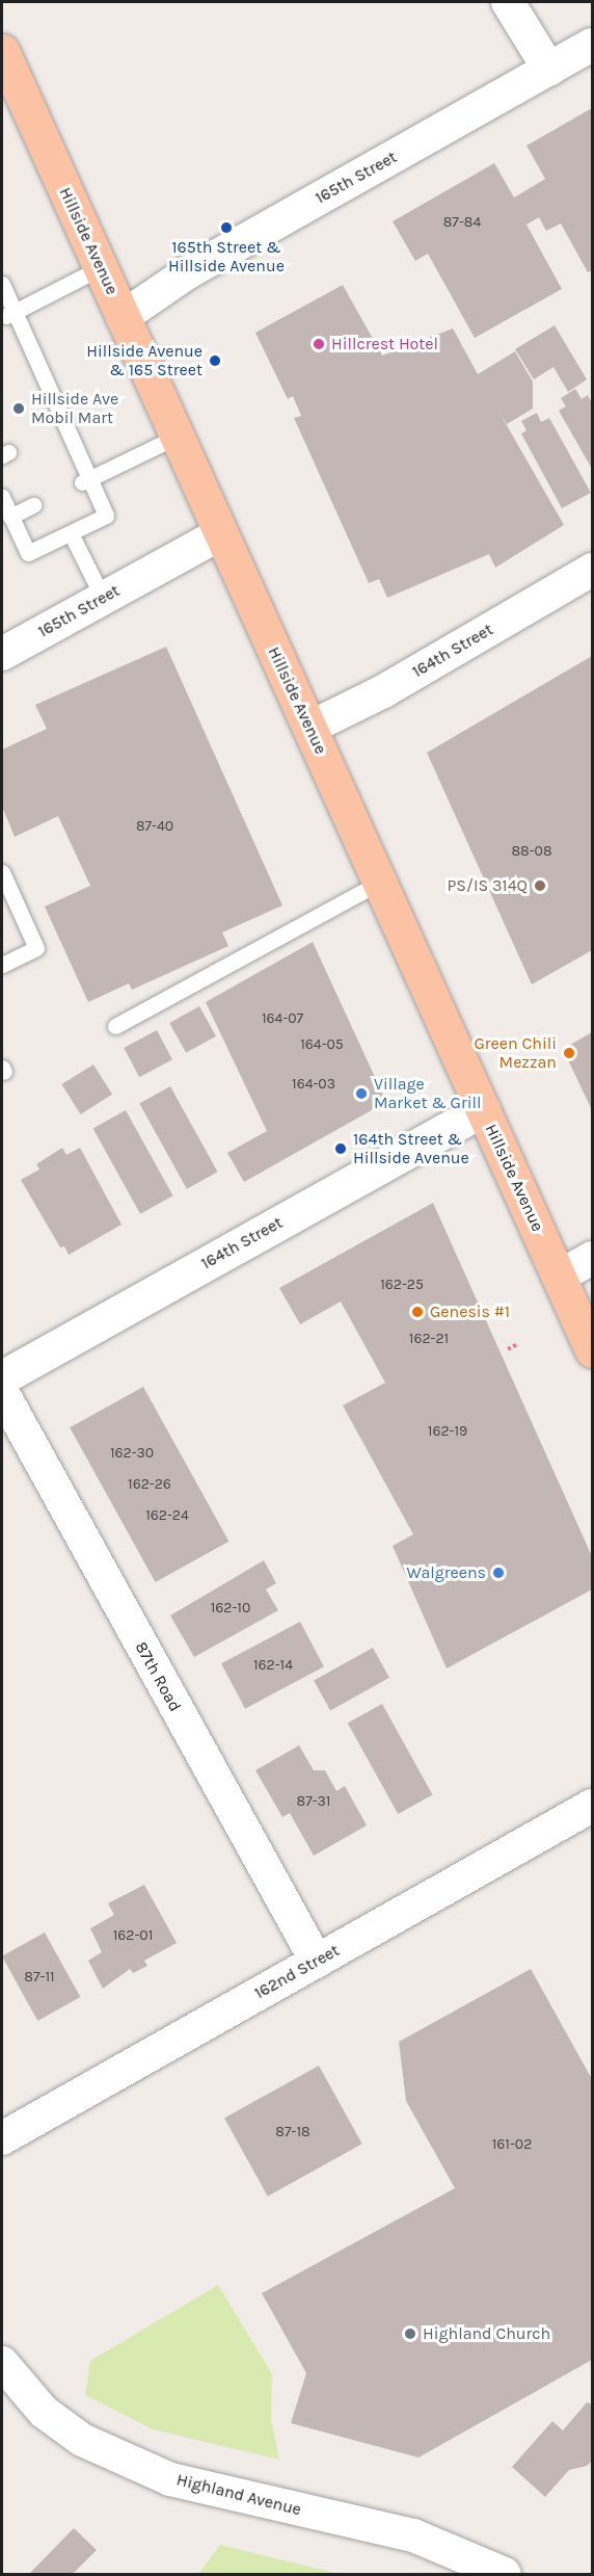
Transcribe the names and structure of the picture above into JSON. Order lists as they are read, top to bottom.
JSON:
{
  "streets": {
    "main road": ["Hillside Avenue"],
    "street": [
      "165th Street",
      "164th Street",
      "87th Road",
      "162nd Street",
      "Highland Avenue"
    ]
  },
  "crossings": [
    ["165th Street", "Hillside Avenue"],
    ["Hillside Avenue", "164th Street"],
    ["87th Road", "162nd Street"]
  ],
  "places": [
    "165th Street & Hillside Avenue",
    "Hillcrest Hotel",
    "Hillside Avenue & 165 Street",
    "Hillside Ave Mobil Mart",
    "PS/IS 314Q",
    "Green Chili Mezzan",
    "Village Market & Grill",
    "164th Street & Hillside Avenue",
    "Genesis #1",
    "Walgreens",
    "Highland Church"
  ],
  "house_numbers": [
    "87-84",
    "87-40",
    "88-08",
    "164-07",
    "164-05",
    "164-03",
    "162-25",
    "162-21",
    "162-19",
    "162-30",
    "162-26",
    "162-24",
    "162-10",
    "162-14",
    "87-31",
    "162-01",
    "87-11",
    "87-18",
    "161-02"
  ]
}
